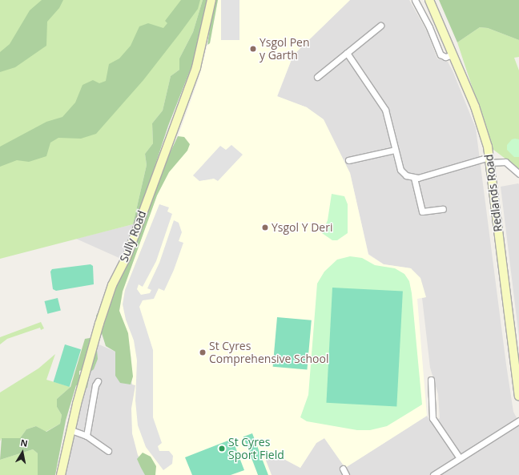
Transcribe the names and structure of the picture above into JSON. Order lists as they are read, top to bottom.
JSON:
{
  "streets": {
    "street": ["Redlands Road", "Sully Road"]
  },
  "places": [
    "Ysgol Pen y Garth",
    "Ysgol Y Deri",
    "St Cyres Comprehensive School",
    "St Cyres Sport Field"
  ],
  "north": "top"
}
